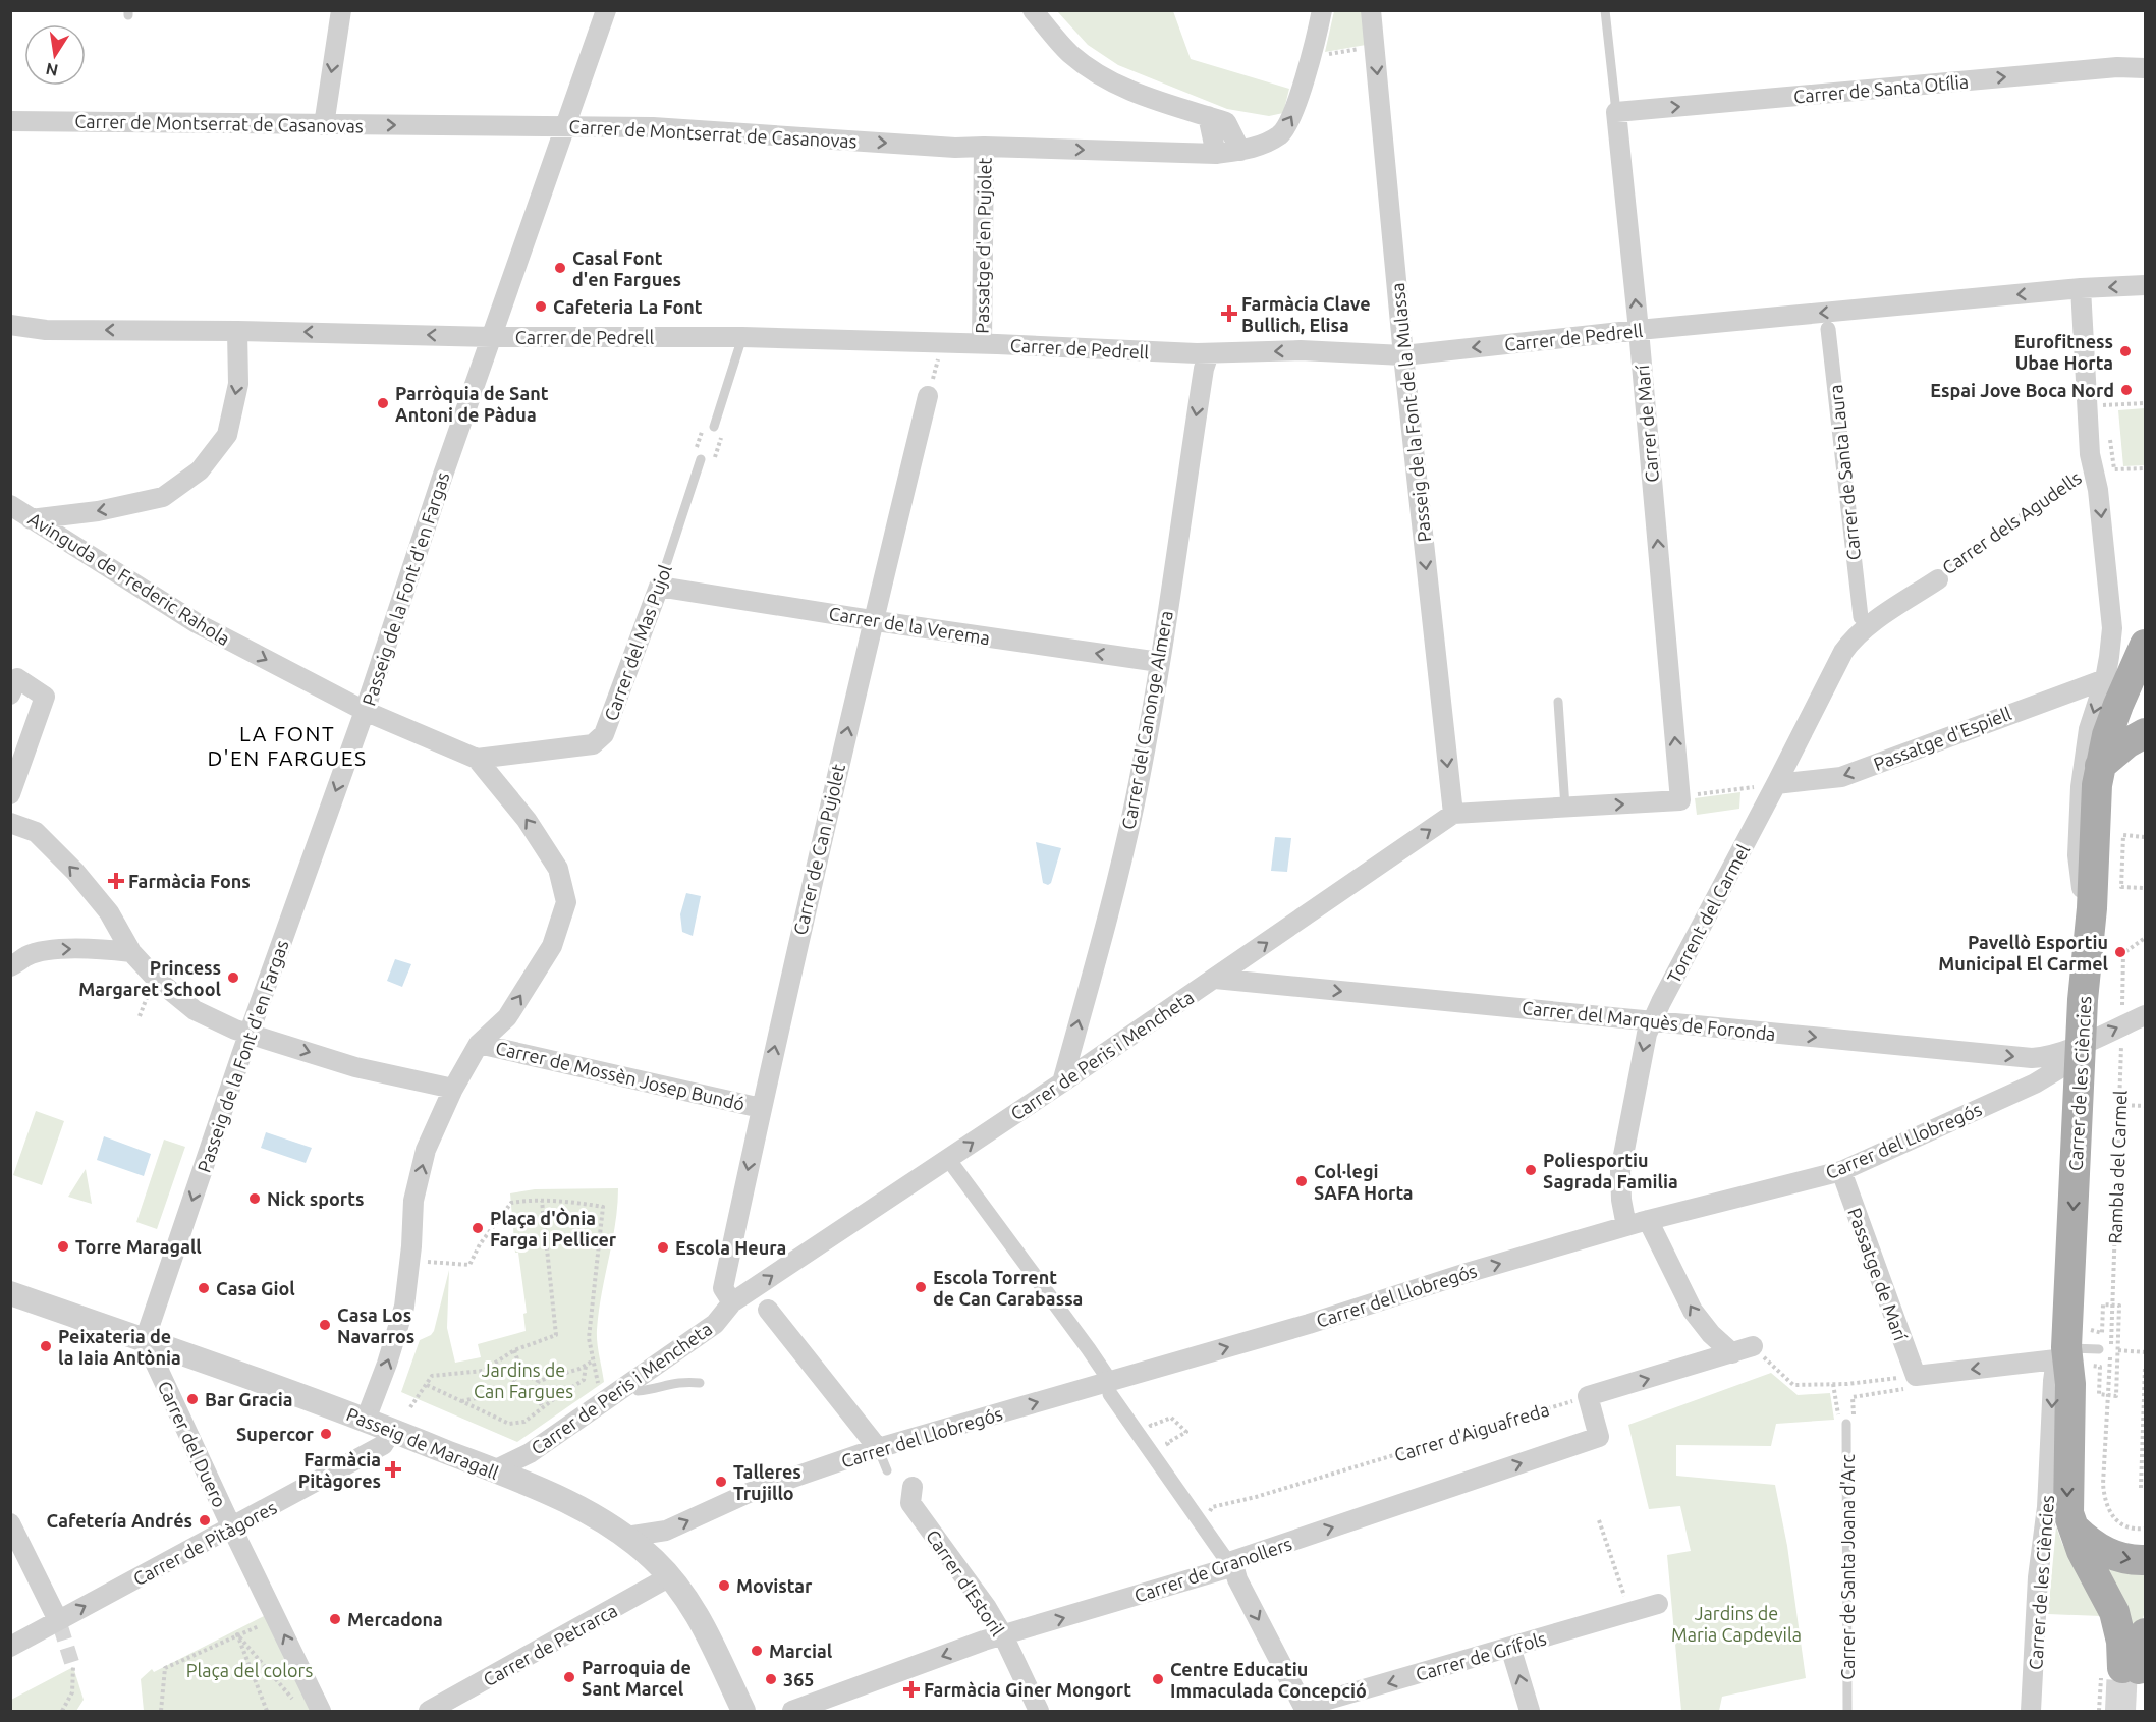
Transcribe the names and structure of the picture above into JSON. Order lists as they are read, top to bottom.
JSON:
{
  "streets": {
    "main road": ["Carrer de les Ciències"],
    "street": [
      "Carrer de Santa Otília",
      "Carrer de Montserrat de Casanovas",
      "Passatge d'en Pujolet",
      "Carrer de Pedrell",
      "Passeig de la Font de la Mulassa",
      "Carrer de Marí",
      "Carrer de Santa Laura",
      "Carrer dels Agudells",
      "Avinguda de Frederic Rahola",
      "Passeig de la Font d'en Fargas",
      "Carrer de la Verema",
      "Carrer del Mas Pujol",
      "Carrer del Canonge Almera",
      "Passatge d'Espiell",
      "Carrer de Can Pujolet",
      "Torrent del Carmel",
      "Carrer del Marquès de Foronda",
      "Carrer de Peris i Mencheta",
      "Carrer de Mossèn Josep Bundó",
      "Carrer del Llobregós",
      "Passatge de Marí",
      "Passeig de Maragall",
      "Carrer del Duero",
      "Carrer de Pitàgores",
      "Carrer de Granollers",
      "Carrer d'Estoril",
      "Carrer de Petrarca",
      "Carrer de Grífols"
    ],
    "lane": ["Carrer de Santa Joana d'Arc"],
    "path": ["Rambla del Carmel", "Carrer d'Aiguafreda"]
  },
  "crossings": [
    ["Carrer de Santa Otília", "Carrer de Marí"],
    ["Carrer de Montserrat de Casanovas", "Passatge d'en Pujolet"],
    ["Carrer de Montserrat de Casanovas", "Passeig de la Font d'en Fargas"],
    ["Passatge d'en Pujolet", "Carrer de Pedrell"],
    ["Carrer de Pedrell", "Passeig de la Font de la Mulassa"],
    ["Carrer de Pedrell", "Carrer de Marí"],
    ["Carrer de Pedrell", "Passeig de la Font d'en Fargas"],
    ["Carrer de Pedrell", "Carrer del Canonge Almera"],
    ["Carrer de Pedrell", "Carrer de les Ciències"],
    ["Passeig de la Font de la Mulassa", "Carrer de Peris i Mencheta"],
    ["Carrer dels Agudells", "Passatge d'Espiell"],
    ["Carrer dels Agudells", "Torrent del Carmel"],
    ["Avinguda de Frederic Rahola", "Passeig de la Font d'en Fargas"],
    ["Avinguda de Frederic Rahola", "Carrer del Mas Pujol"],
    ["Avinguda de Frederic Rahola", "Carrer de Mossèn Josep Bundó"],
    ["Avinguda de Frederic Rahola", "Passeig de Maragall"],
    ["Passeig de la Font d'en Fargas", "Passeig de Maragall"],
    ["Passeig de la Font d'en Fargas", "Carrer del Duero"],
    ["Carrer de la Verema", "Carrer del Mas Pujol"],
    ["Carrer de la Verema", "Carrer del Canonge Almera"],
    ["Carrer de la Verema", "Carrer de Can Pujolet"],
    ["Carrer del Canonge Almera", "Carrer de Peris i Mencheta"],
    ["Passatge d'Espiell", "Torrent del Carmel"],
    ["Passatge d'Espiell", "Carrer de les Ciències"],
    ["Carrer de Can Pujolet", "Carrer de Peris i Mencheta"],
    ["Carrer de Can Pujolet", "Carrer de Mossèn Josep Bundó"],
    ["Torrent del Carmel", "Carrer del Llobregós"],
    ["Carrer del Marquès de Foronda", "Carrer de Peris i Mencheta"],
    ["Carrer del Marquès de Foronda", "Carrer de les Ciències"],
    ["Carrer del Marquès de Foronda", "Carrer del Llobregós"],
    ["Carrer de Peris i Mencheta", "Passeig de Maragall"],
    ["Carrer de les Ciències", "Carrer del Llobregós"],
    ["Carrer del Llobregós", "Passatge de Marí"],
    ["Carrer del Llobregós", "Passeig de Maragall"],
    ["Carrer d'Aiguafreda", "Carrer de Granollers"],
    ["Passeig de Maragall", "Carrer del Duero"],
    ["Passeig de Maragall", "Carrer de Pitàgores"],
    ["Passeig de Maragall", "Carrer de Petrarca"],
    ["Carrer del Duero", "Carrer de Pitàgores"],
    ["Carrer de Granollers", "Carrer d'Estoril"]
  ],
  "one_way": [
    "Carrer de Santa Otília",
    "Carrer de Montserrat de Casanovas",
    "Carrer de Pedrell",
    "Passeig de la Font de la Mulassa",
    "Carrer de Marí",
    "Passeig de la Font d'en Fargas",
    "Carrer de la Verema",
    "Passatge d'Espiell",
    "Torrent del Carmel",
    "Carrer del Marquès de Foronda",
    "Carrer de Peris i Mencheta",
    "Carrer de les Ciències",
    "Carrer del Llobregós",
    "Carrer del Duero",
    "Carrer de Pitàgores",
    "Carrer de Grífols"
  ],
  "districts": ["LA FONT D'EN FARGUES"],
  "parks": ["Jardins de Can Fargues", "Jardins de Maria Capdevila", "Plaça del colors"],
  "places": {
    "other": [
      "Casal Font d'en Fargues",
      "Cafeteria La Font",
      "Eurofitness Ubae Horta",
      "Espai Jove Boca Nord",
      "Parròquia de Sant Antoni de Pàdua",
      "Pavellò Esportiu Municipal El Carmel",
      "Princess Margaret School",
      "Poliesportiu Sagrada Familia",
      "Col·legi SAFA Horta",
      "Nick sports",
      "Plaça d'Ònia Farga i Pellicer",
      "Torre Maragall",
      "Escola Heura",
      "Escola Torrent de Can Carabassa",
      "Casa Giol",
      "Casa Los Navarros",
      "Peixateria de la Iaia Antònia",
      "Bar Gracia",
      "Supercor",
      "Talleres Trujillo",
      "Cafetería Andrés",
      "Movistar",
      "Mercadona",
      "Marcial",
      "Parroquia de Sant Marcel",
      "365",
      "Centre Educatiu Immaculada Concepció"
    ],
    "health": [
      "Farmàcia Clave Bullich, Elisa",
      "Farmàcia Fons",
      "Farmàcia Pitàgores",
      "Farmàcia Giner Mongort"
    ]
  },
  "north": "bottom"
}
